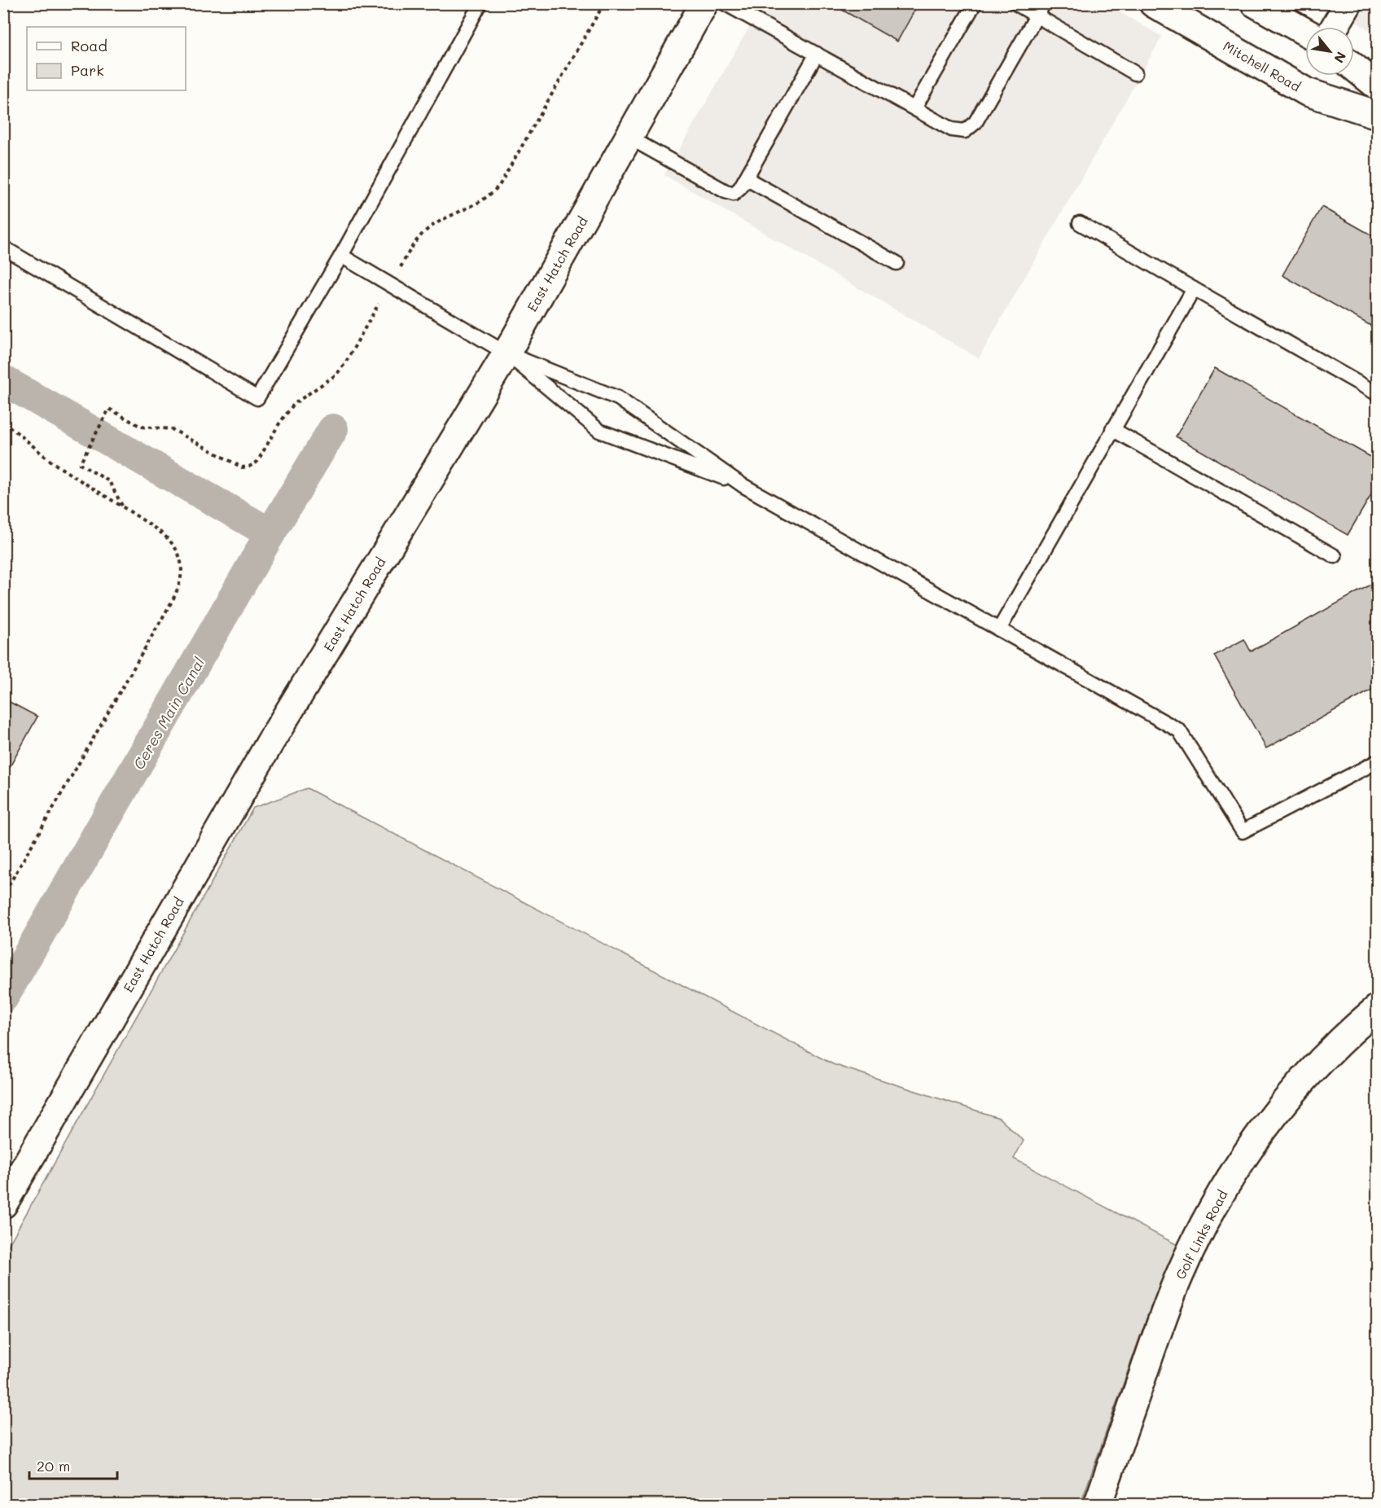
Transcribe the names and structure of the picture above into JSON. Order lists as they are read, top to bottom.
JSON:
{
  "streets": {
    "main road": ["Mitchell Road", "East Hatch Road", "Golf Links Road"]
  },
  "water": ["Ceres Main Canal"],
  "legend": ["Road", "Park"],
  "scale_bar": "20 m",
  "north": "bottom right"
}
